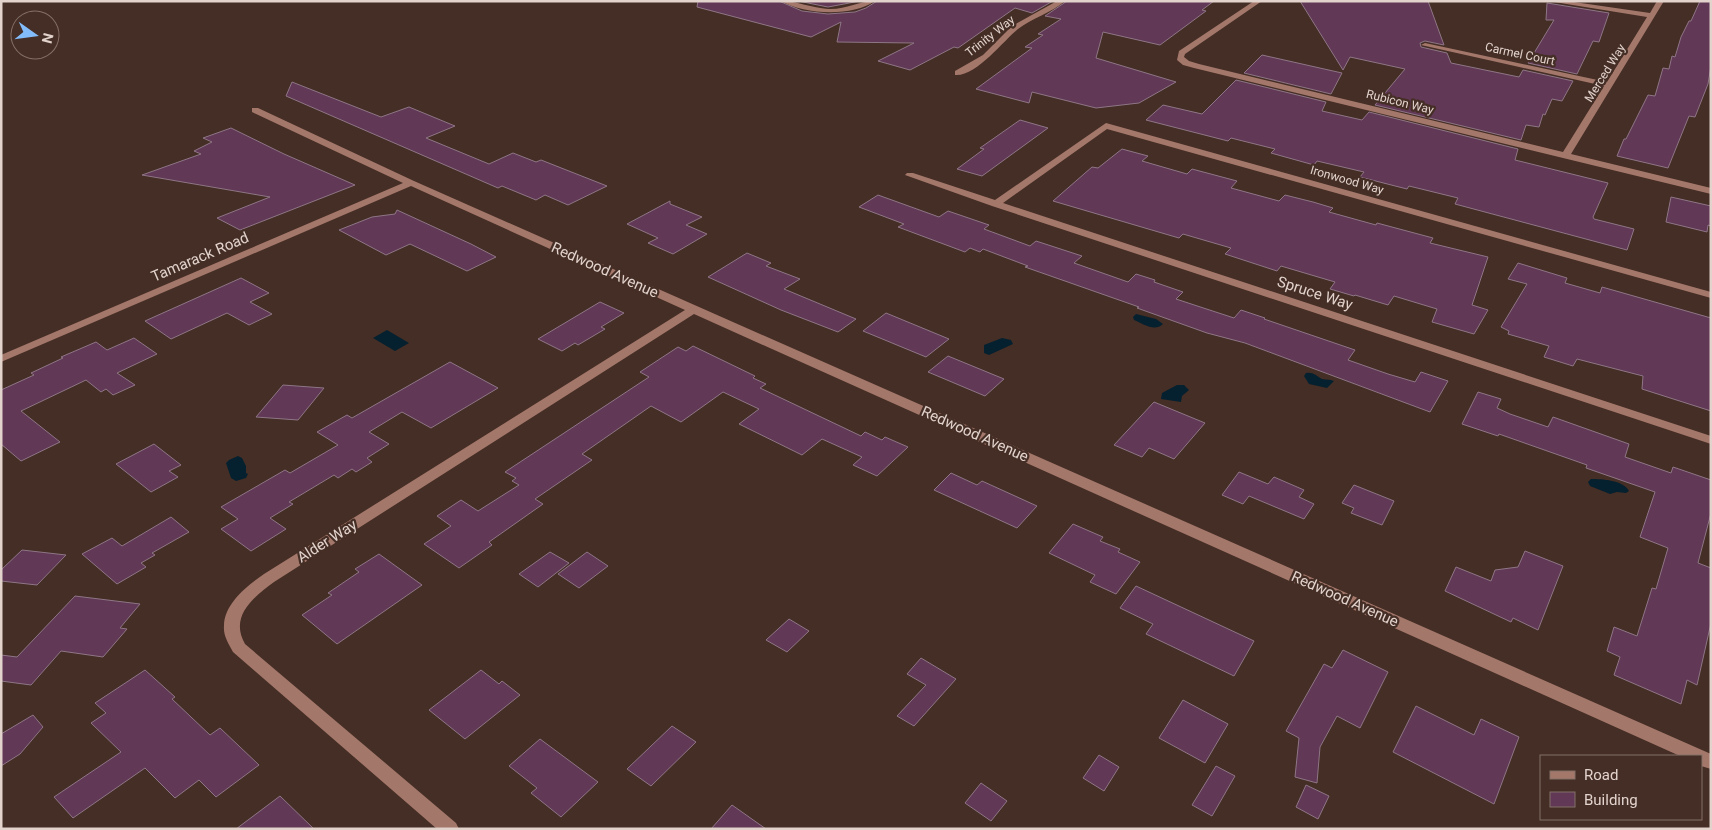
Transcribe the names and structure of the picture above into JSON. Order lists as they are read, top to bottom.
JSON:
{
  "streets": {
    "street": [
      "Trinity Way",
      "Carmel Court",
      "Merced Way",
      "Rubicon Way",
      "Ironwood Way",
      "Tamarack Road",
      "Redwood Avenue",
      "Spruce Way",
      "Alder Way"
    ]
  },
  "crossings": [
    ["Carmel Court", "Merced Way"],
    ["Merced Way", "Rubicon Way"],
    ["Ironwood Way", "Spruce Way"],
    ["Tamarack Road", "Redwood Avenue"],
    ["Redwood Avenue", "Alder Way"]
  ],
  "legend": ["Road", "Building"],
  "north": "right"
}
